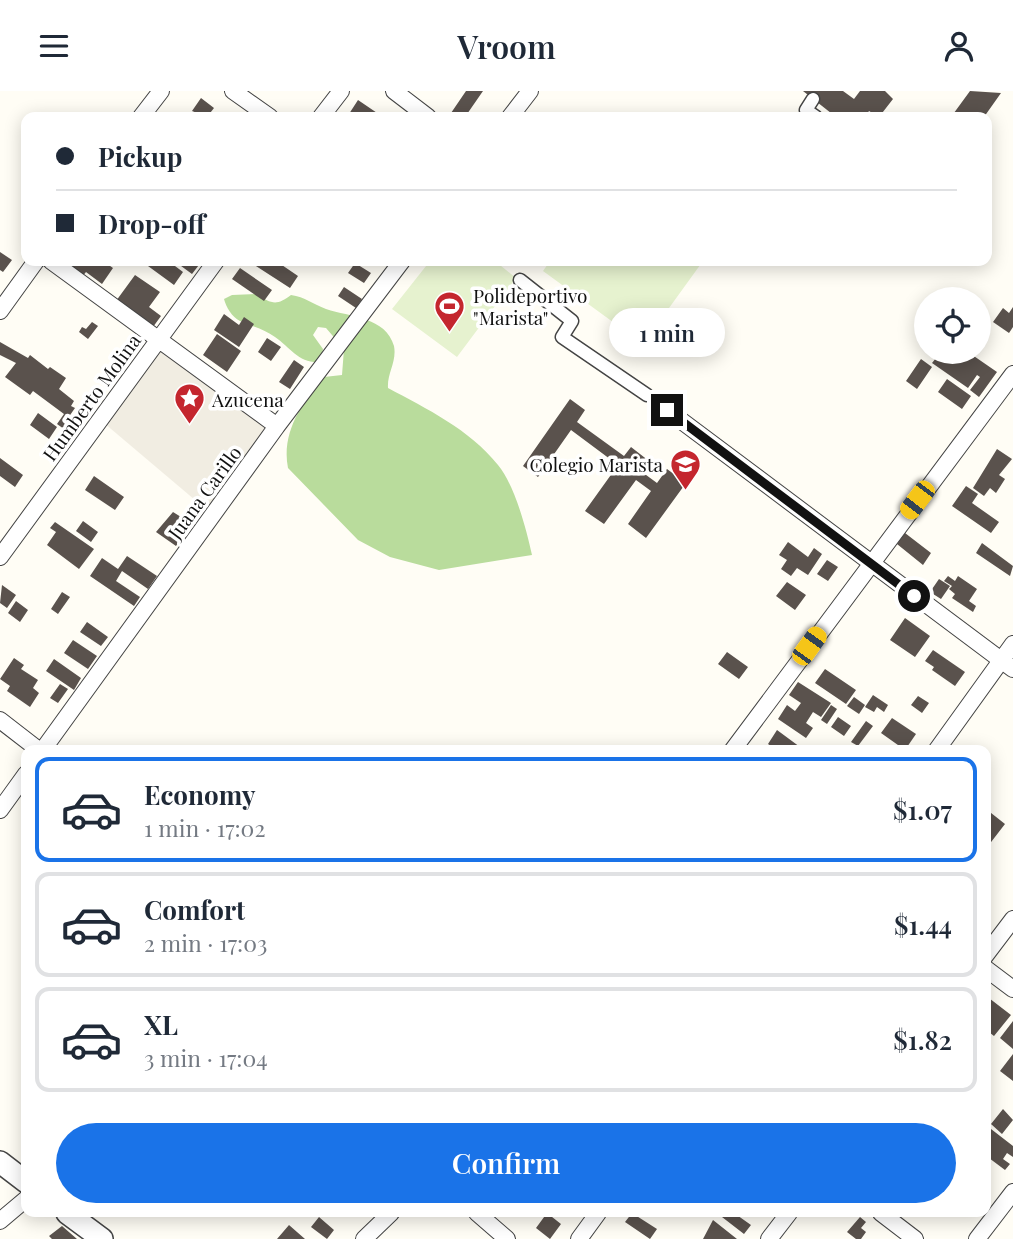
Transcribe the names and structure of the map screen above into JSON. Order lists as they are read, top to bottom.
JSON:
{
  "streets": {
    "street": ["Humberto Molina", "Juana Carillo"]
  },
  "places": {
    "sports": ["Polideportivo \"Marista\""],
    "place": ["Azucena"],
    "school or university": ["Colegio Marista"]
  },
  "page": {
    "header": "Vroom",
    "banner": ["Pickup", "Drop-off"],
    "bubble": "1 min",
    "list": [
      {
        "name": "Economy",
        "note": "1 min · 17:02",
        "value": "$1.07"
      },
      {
        "name": "Comfort",
        "note": "2 min · 17:03",
        "value": "$1.44"
      },
      {
        "name": "XL",
        "note": "3 min · 17:04",
        "value": "$1.82"
      }
    ],
    "buttons": "Confirm"
  }
}
